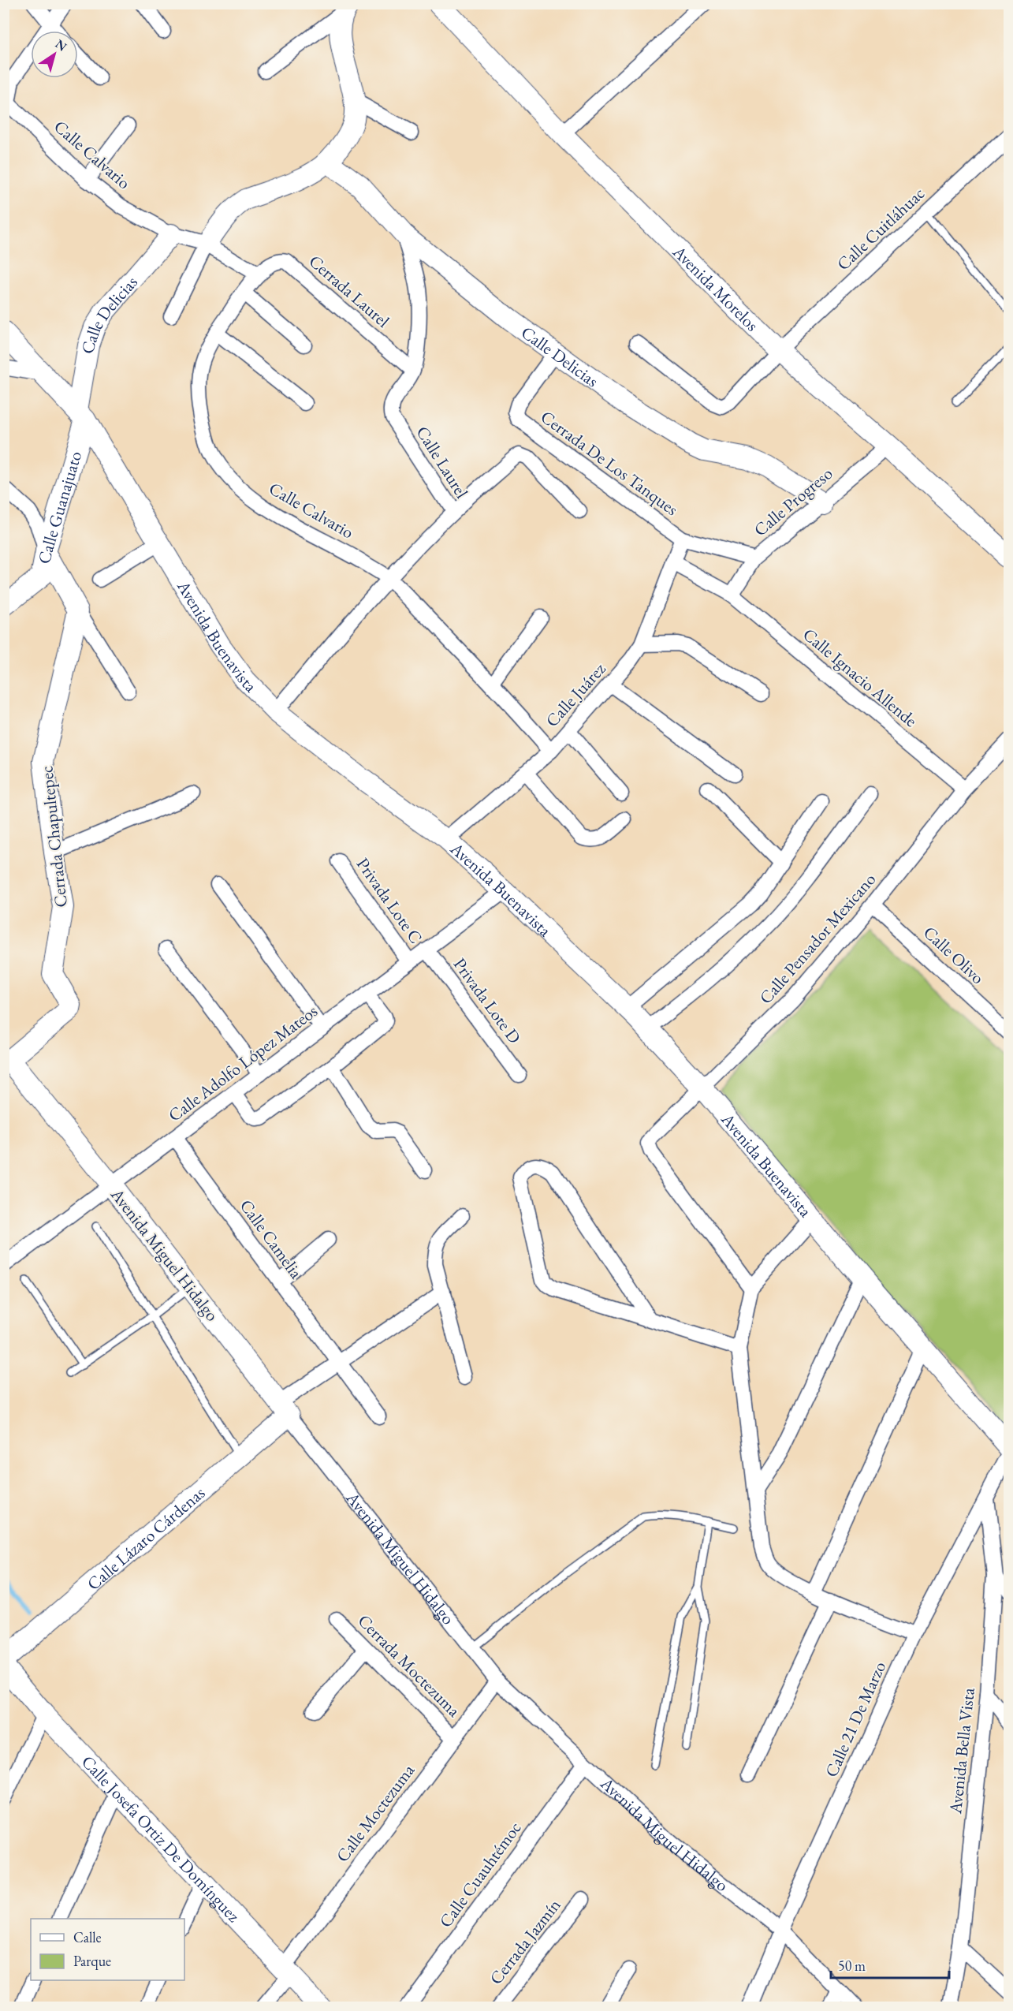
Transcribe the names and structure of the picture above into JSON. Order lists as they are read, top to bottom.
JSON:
{
  "streets": {
    "street": [
      "Calle Calvario",
      "Calle Cuitláhuac",
      "Avenida Morelos",
      "Cerrada Laurel",
      "Calle Delicias",
      "Calle Laurel",
      "Cerrada De Los Tanques",
      "Calle Progreso",
      "Calle Guanajuato",
      "Avenida Buenavista",
      "Calle Ignacio Allende",
      "Calle Juárez",
      "Cerrada Chapultepec",
      "Privada Lote C",
      "Calle Pensador Mexicano",
      "Calle Olivo",
      "Privada Lote D",
      "Calle Adolfo López Mateos",
      "Calle Camelia",
      "Avenida Miguel Hidalgo",
      "Calle Lázaro Cárdenas",
      "Cerrada Moctezuma",
      "Calle 21 De Marzo",
      "Avenida Bella Vista",
      "Calle Moctezuma",
      "Calle Josefa Ortiz De Domínguez",
      "Calle Cuauhtémoc",
      "Cerrada Jazmín"
    ]
  },
  "crossings": [
    ["Calle Calvario", "Cerrada Laurel"],
    ["Calle Calvario", "Calle Delicias"],
    ["Calle Calvario", "Calle Laurel"],
    ["Calle Calvario", "Calle Juárez"],
    ["Calle Cuitláhuac", "Avenida Morelos"],
    ["Avenida Morelos", "Calle Progreso"],
    ["Cerrada Laurel", "Calle Laurel"],
    ["Calle Delicias", "Calle Laurel"],
    ["Calle Delicias", "Cerrada De Los Tanques"],
    ["Calle Delicias", "Calle Progreso"],
    ["Calle Delicias", "Calle Guanajuato"],
    ["Calle Delicias", "Avenida Buenavista"],
    ["Calle Laurel", "Avenida Buenavista"],
    ["Cerrada De Los Tanques", "Calle Progreso"],
    ["Cerrada De Los Tanques", "Calle Juárez"],
    ["Calle Progreso", "Calle Ignacio Allende"],
    ["Calle Guanajuato", "Avenida Buenavista"],
    ["Avenida Buenavista", "Calle Juárez"],
    ["Avenida Buenavista", "Calle Pensador Mexicano"],
    ["Avenida Buenavista", "Calle Adolfo López Mateos"],
    ["Calle Ignacio Allende", "Calle Juárez"],
    ["Calle Ignacio Allende", "Calle Pensador Mexicano"],
    ["Cerrada Chapultepec", "Avenida Miguel Hidalgo"],
    ["Privada Lote C", "Calle Adolfo López Mateos"],
    ["Calle Pensador Mexicano", "Calle Olivo"],
    ["Privada Lote D", "Calle Adolfo López Mateos"],
    ["Calle Adolfo López Mateos", "Calle Camelia"],
    ["Calle Adolfo López Mateos", "Avenida Miguel Hidalgo"],
    ["Avenida Miguel Hidalgo", "Calle Lázaro Cárdenas"],
    ["Avenida Miguel Hidalgo", "Calle 21 De Marzo"],
    ["Avenida Miguel Hidalgo", "Calle Moctezuma"],
    ["Avenida Miguel Hidalgo", "Calle Cuauhtémoc"],
    ["Cerrada Moctezuma", "Calle Moctezuma"],
    ["Calle 21 De Marzo", "Avenida Bella Vista"],
    ["Calle Moctezuma", "Calle Josefa Ortiz De Domínguez"]
  ],
  "legend": ["Calle", "Parque"],
  "scale_bar": "50 m",
  "north": "top right"
}
